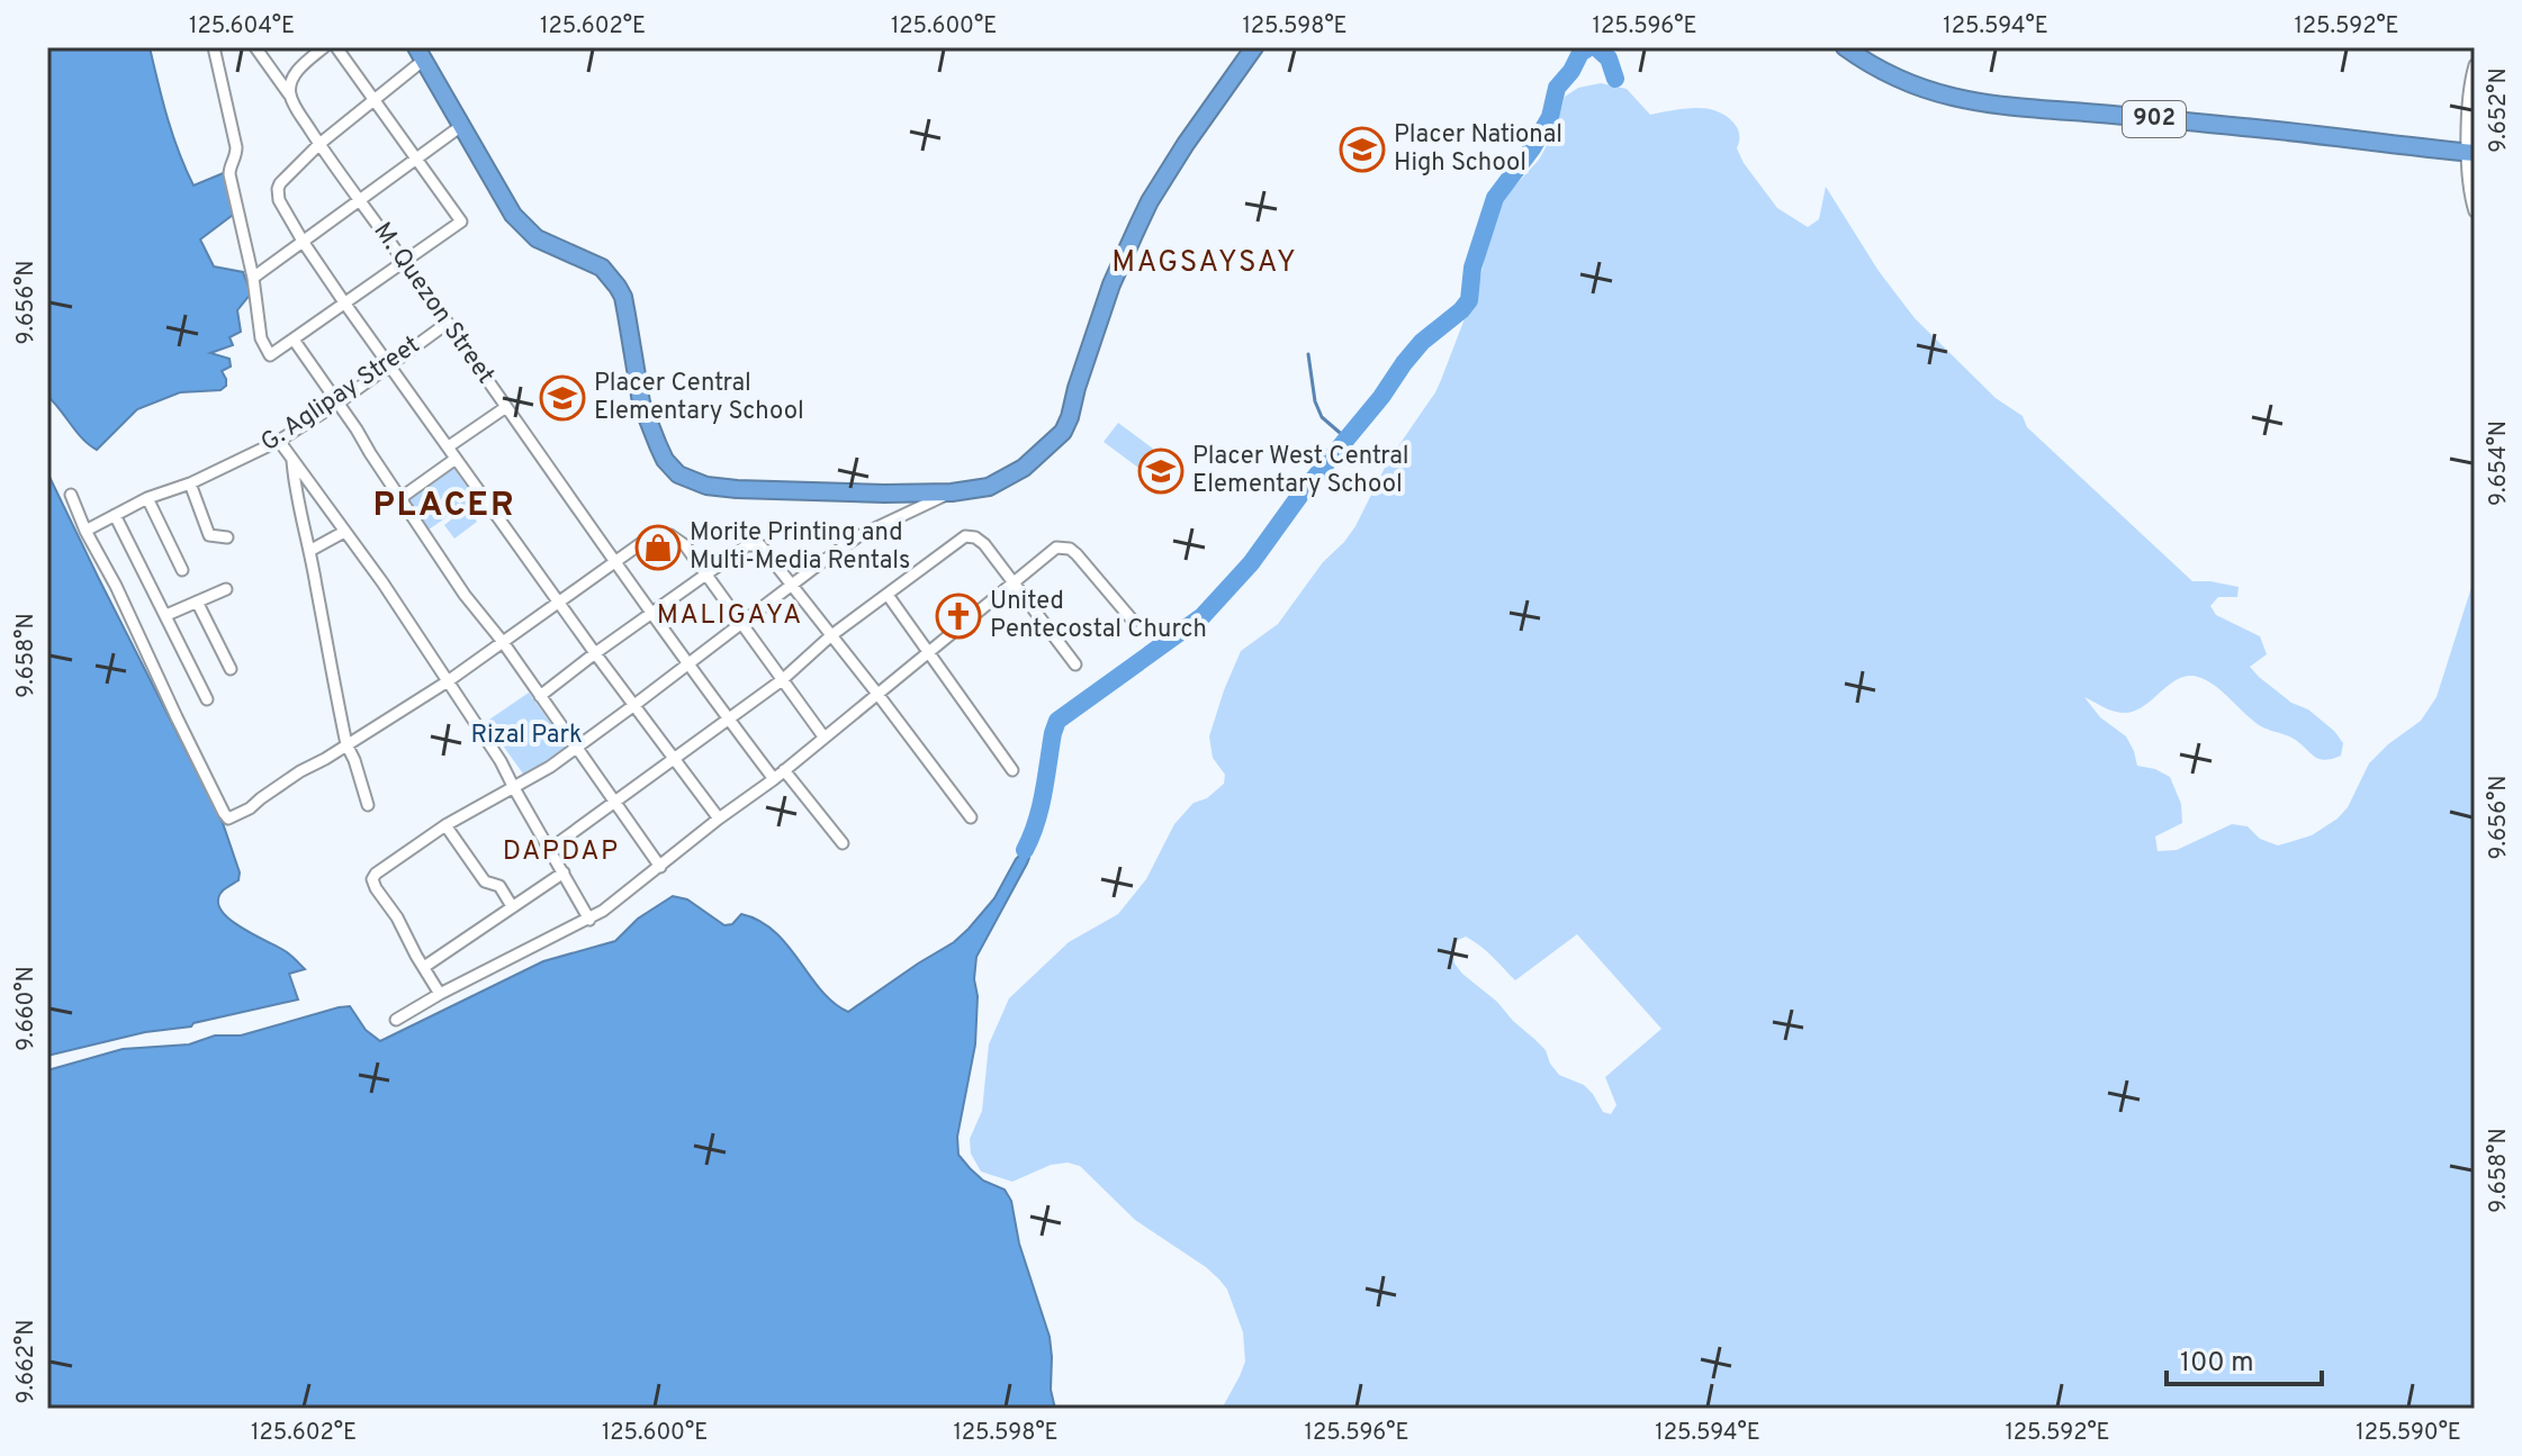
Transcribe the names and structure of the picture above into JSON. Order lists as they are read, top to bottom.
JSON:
{
  "streets": {
    "highway": ["902"],
    "street": ["M. Quezon Street", "G. Aglipay Street"]
  },
  "crossings": [
    ["M. Quezon Street", "G. Aglipay Street"]
  ],
  "districts": [
    "MAGSAYSAY",
    "PLACER",
    "MALIGAYA",
    "DAPDAP"
  ],
  "parks": ["Rizal Park"],
  "places": {
    "school or university": ["Placer National High School", "Placer Central Elementary School", "Placer West Central Elementary School"],
    "shop": ["Morite Printing and Multi-Media Rentals"],
    "church": ["United Pentecostal Church"]
  },
  "scale_bar": "100 m",
  "coordinates": [
    "125.604°E",
    "125.602°E",
    "125.600°E",
    "125.598°E",
    "125.596°E",
    "125.594°E",
    "125.592°E",
    "9.652°N",
    "9.656°N",
    "9.654°N",
    "9.658°N",
    "9.660°N",
    "9.662°N",
    "125.590°E"
  ]
}
